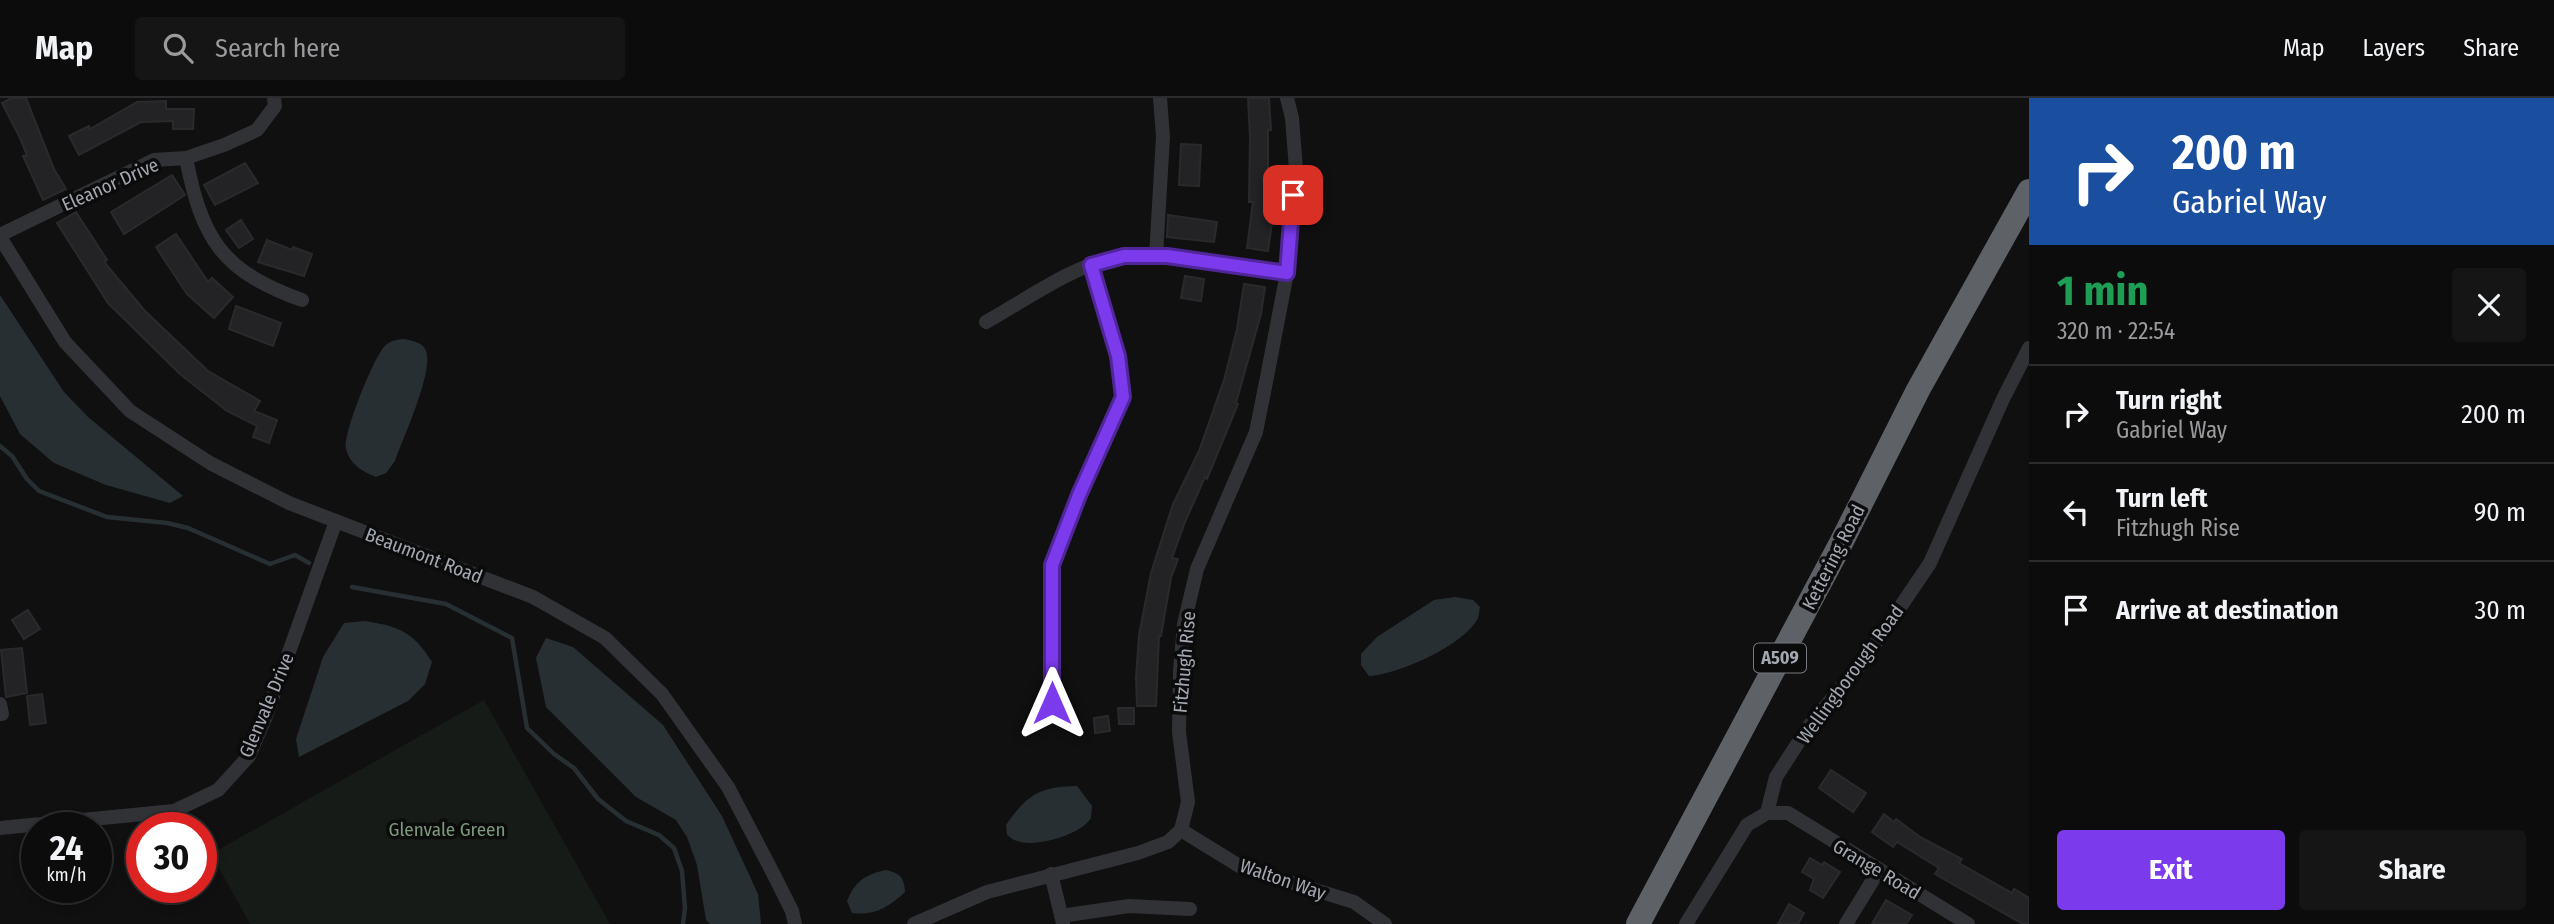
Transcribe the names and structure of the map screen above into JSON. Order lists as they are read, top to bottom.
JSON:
{
  "streets": {
    "highway": ["Kettering Road", "A509"],
    "street": [
      "Eleanor Drive",
      "Beaumont Road",
      "Fitzhugh Rise",
      "Wellingborough Road",
      "Glenvale Drive",
      "Grange Road",
      "Walton Way"
    ]
  },
  "crossings": [
    ["Eleanor Drive", "Beaumont Road"],
    ["Beaumont Road", "Glenvale Drive"],
    ["Fitzhugh Rise", "Walton Way"],
    ["Wellingborough Road", "Grange Road"]
  ],
  "parks": ["Glenvale Green"],
  "page": {
    "header": "Map",
    "search": "Search here",
    "nav": ["Map", "Layers", "Share"],
    "turn": ["200 m", "Gabriel Way"],
    "heading": ["1 min", "320 m · 22:54"],
    "list": [
      {
        "name": "Turn right",
        "note": "Gabriel Way",
        "value": "200 m"
      },
      {
        "name": "Turn left",
        "note": "Fitzhugh Rise",
        "value": "90 m"
      },
      {
        "name": "Arrive at destination",
        "value": "30 m"
      }
    ],
    "speed": "24 km/h",
    "limit": "30",
    "buttons": ["Exit", "Share"]
  }
}
